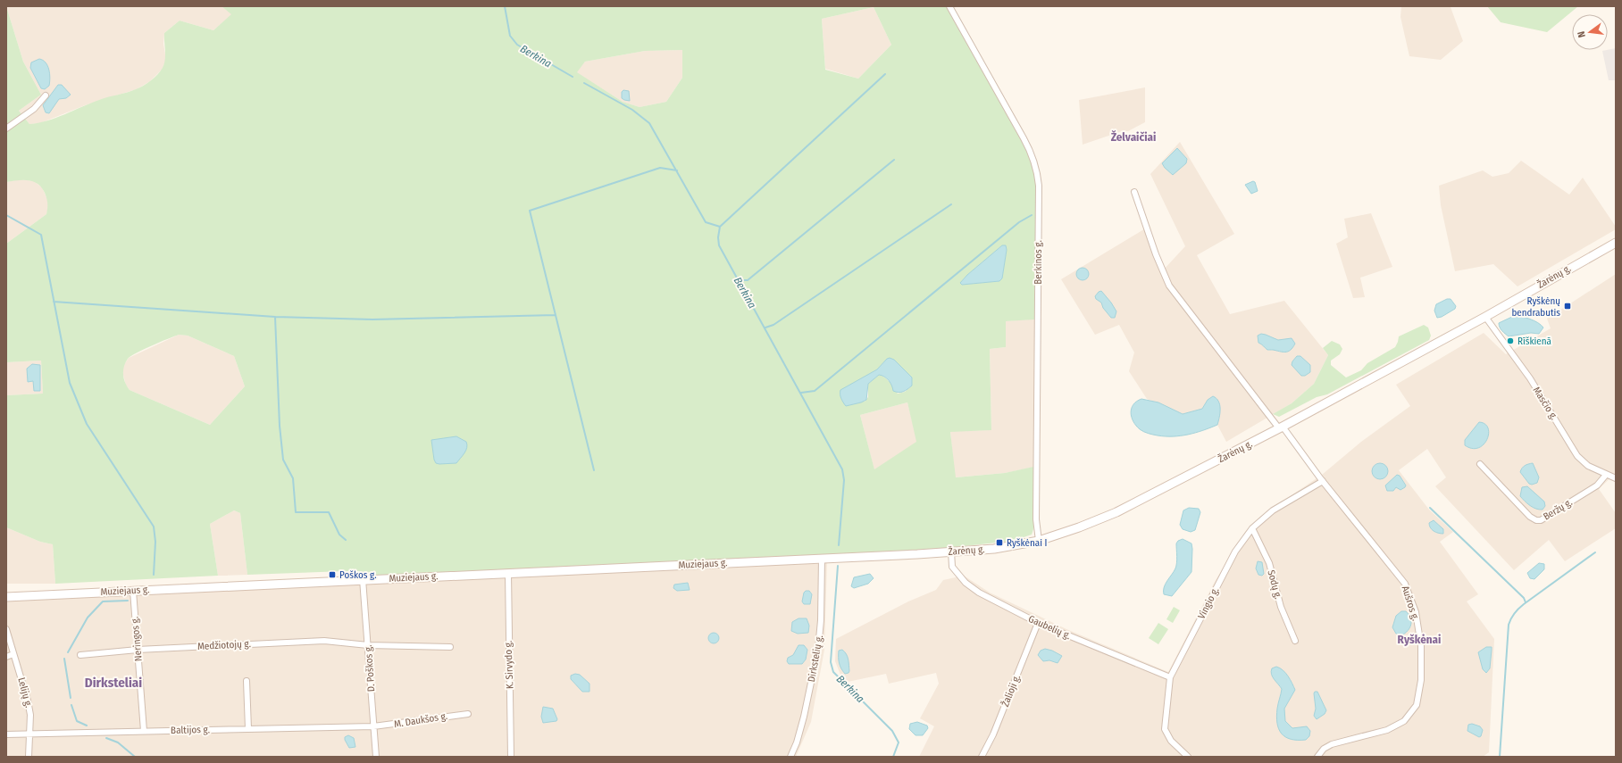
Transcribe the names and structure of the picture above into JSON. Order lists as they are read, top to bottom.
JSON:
{
  "streets": {
    "main road": ["Žarėnų g.", "Muziejaus g."],
    "street": [
      "Berkinos g.",
      "Masčio g.",
      "Beržų g.",
      "Sodų g.",
      "Vingio g.",
      "Aušros g.",
      "Gaubelių g.",
      "Neringos g.",
      "Medžiotojų g.",
      "Dirkstelių g.",
      "K. Sirvydo g.",
      "D. Poškos g.",
      "Žalioji g.",
      "Lelijų g.",
      "M. Daukšos g.",
      "Baltijos g."
    ]
  },
  "crossings": [
    ["Berkinos g.", "Žarėnų g."],
    ["Žarėnų g.", "Masčio g."],
    ["Žarėnų g.", "Muziejaus g."],
    ["Žarėnų g.", "Aušros g."],
    ["Žarėnų g.", "Gaubelių g."],
    ["Žarėnų g.", "Dirkstelių g."],
    ["Masčio g.", "Beržų g."],
    ["Muziejaus g.", "Neringos g."],
    ["Muziejaus g.", "Dirkstelių g."],
    ["Muziejaus g.", "K. Sirvydo g."],
    ["Muziejaus g.", "D. Poškos g."],
    ["Sodų g.", "Vingio g."],
    ["Vingio g.", "Aušros g."],
    ["Vingio g.", "Gaubelių g."],
    ["Gaubelių g.", "Žalioji g."],
    ["Neringos g.", "Medžiotojų g."],
    ["Neringos g.", "Baltijos g."],
    ["Medžiotojų g.", "D. Poškos g."],
    ["D. Poškos g.", "M. Daukšos g."],
    ["D. Poškos g.", "Baltijos g."],
    ["Lelijų g.", "Baltijos g."],
    ["M. Daukšos g.", "Baltijos g."]
  ],
  "districts": ["Želvaičiai", "Ryškėnai", "Dirksteliai"],
  "water": ["Berkina"],
  "places": {
    "transit": ["Ryškėnų bendrabutis", "Ryškėnai I", "Poškos g."],
    "other": ["Rīškienā"]
  },
  "north": "left"
}
